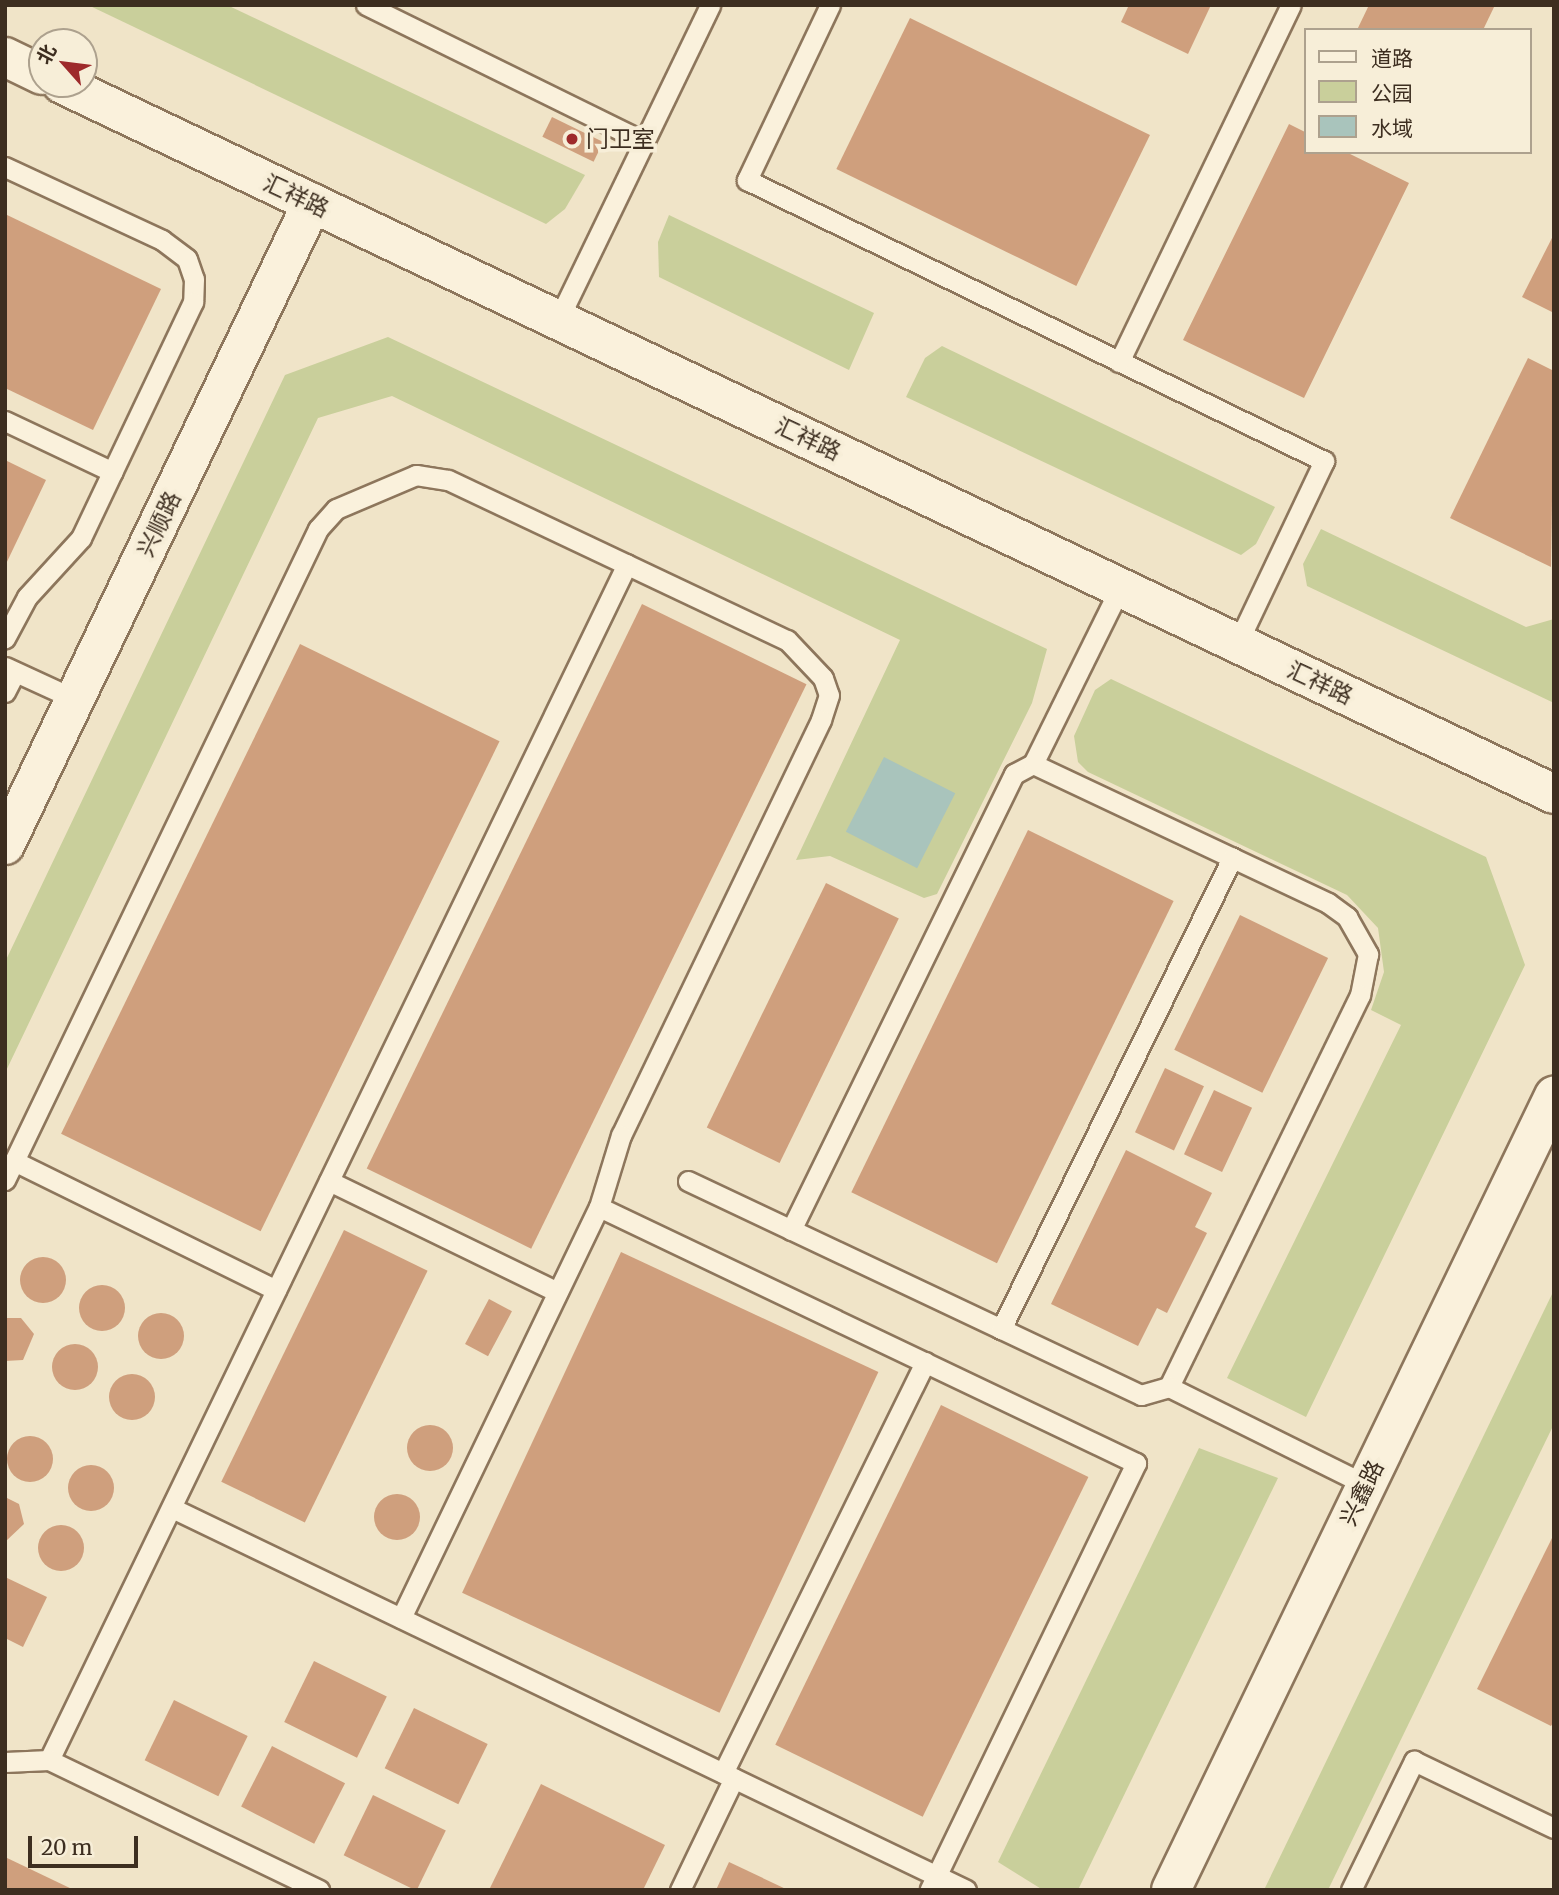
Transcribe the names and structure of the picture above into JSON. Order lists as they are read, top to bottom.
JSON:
{
  "streets": {
    "main road": ["汇祥路", "兴顺路", "兴鑫路"]
  },
  "crossings": [
    ["汇祥路", "兴顺路"]
  ],
  "places": ["门卫室"],
  "legend": ["道路", "公园", "水域"],
  "scale_bar": "20 m",
  "north": "top left"
}
